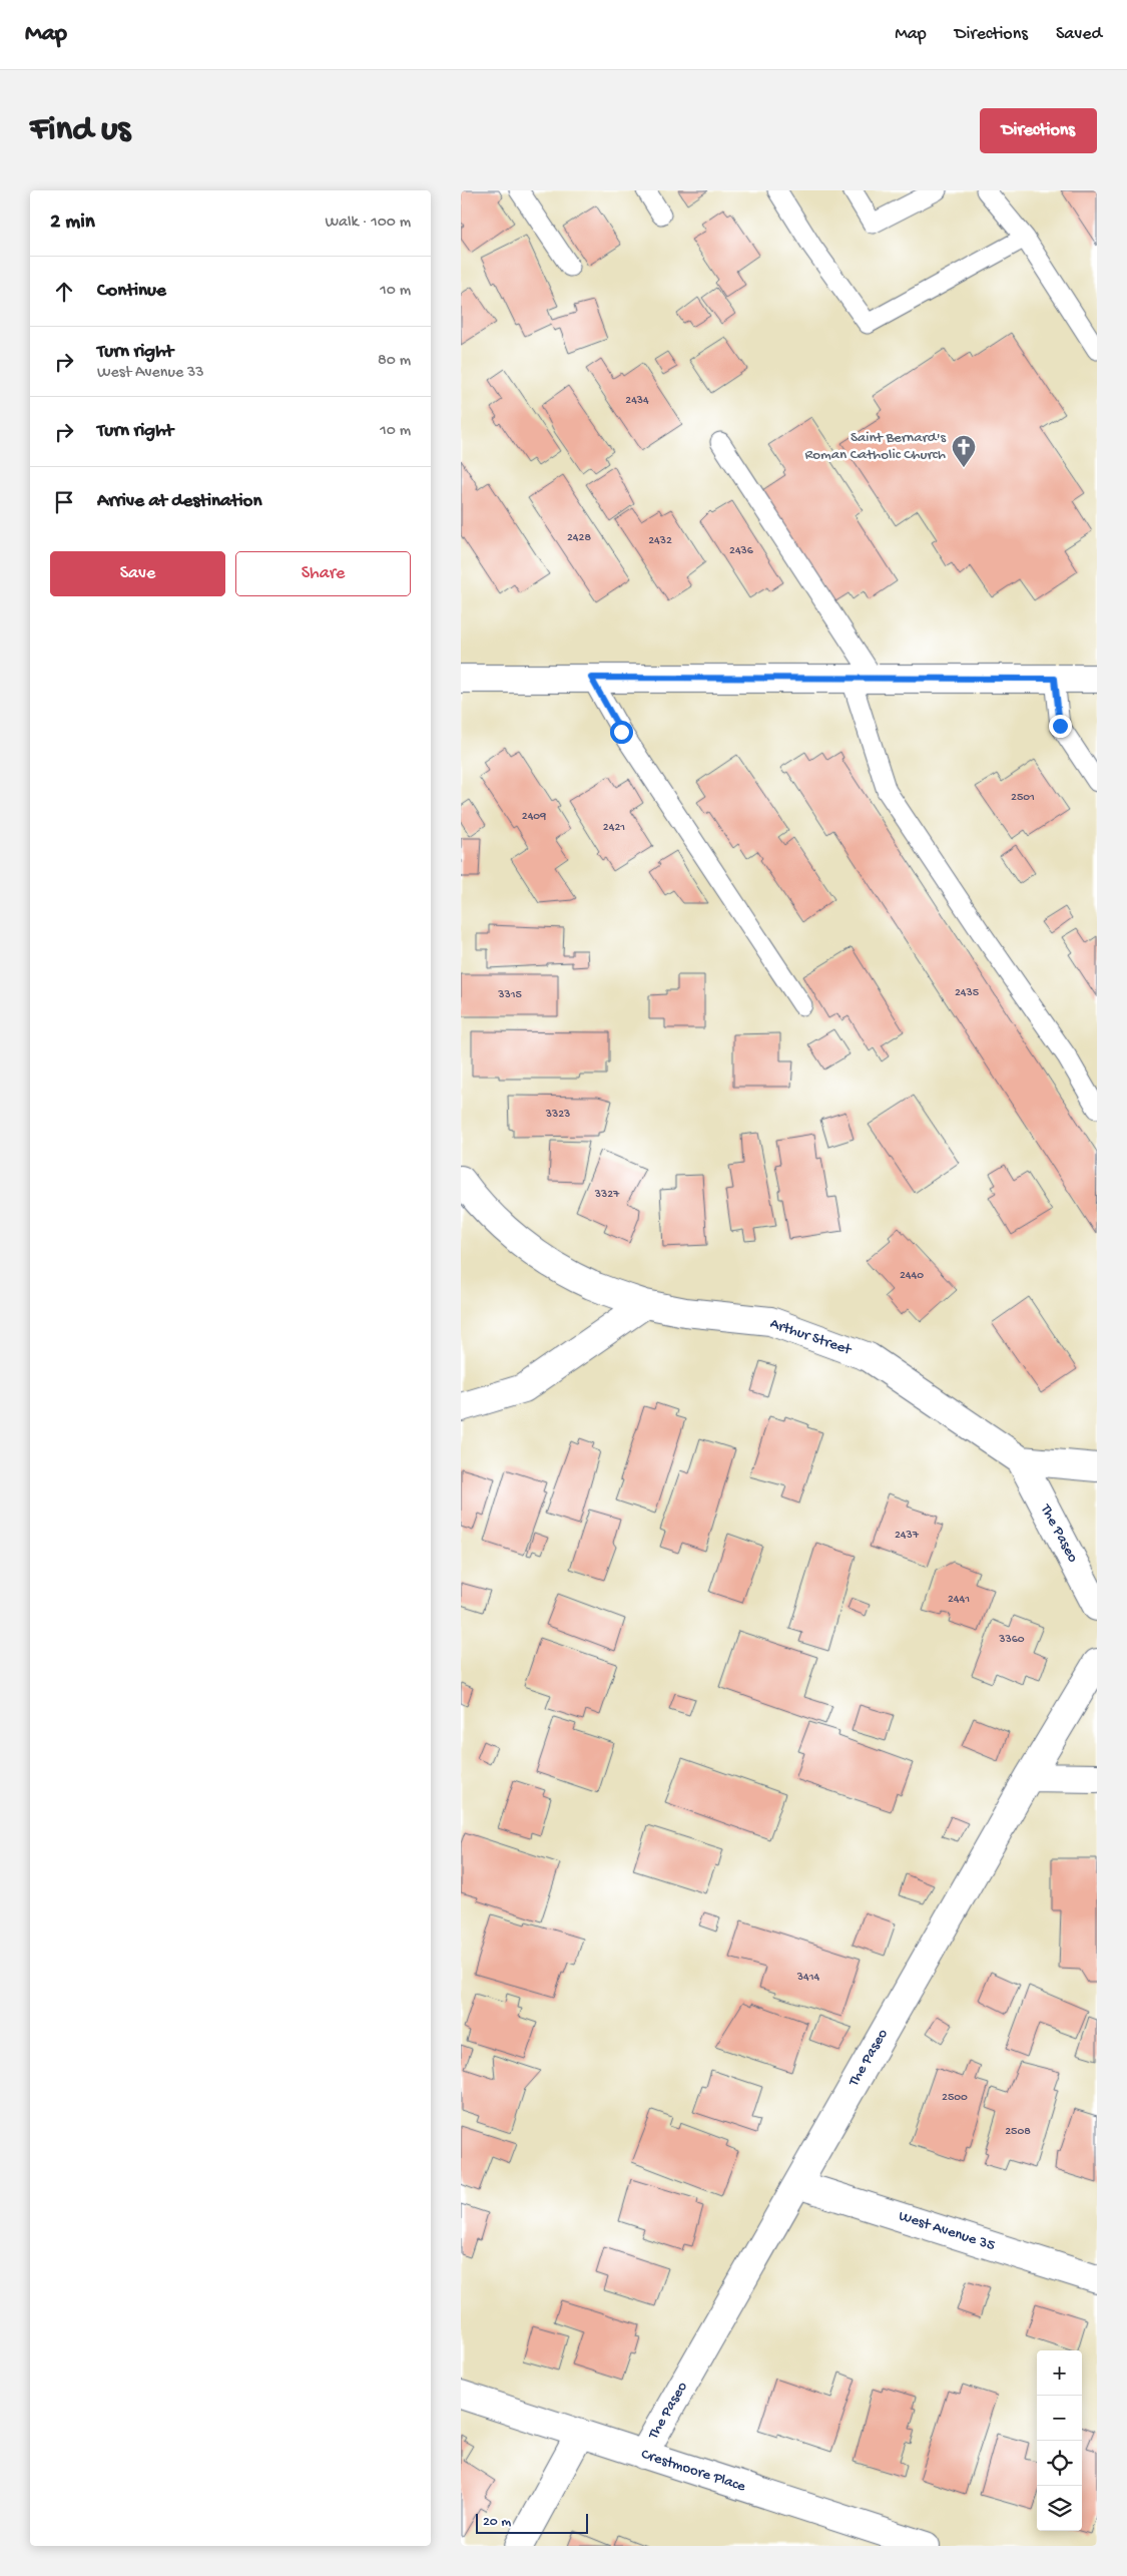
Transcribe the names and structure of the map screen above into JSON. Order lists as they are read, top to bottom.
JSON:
{
  "streets": {
    "street": [
      "Arthur Street",
      "The Paseo",
      "West Avenue 35",
      "Crestmoore Place"
    ]
  },
  "crossings": [
    ["Arthur Street", "The Paseo"],
    ["The Paseo", "West Avenue 35"],
    ["The Paseo", "Crestmoore Place"]
  ],
  "places": {
    "church": ["Saint Bernard's Roman Catholic Church"]
  },
  "house_numbers": [
    "2434",
    "2428",
    "2432",
    "2436",
    "2501",
    "2409",
    "2421",
    "2435",
    "3315",
    "3323",
    "3327",
    "2440",
    "2437",
    "2441",
    "3360",
    "3414",
    "2500",
    "2508"
  ],
  "scale_bar": "20 m",
  "page": {
    "header": "Map",
    "nav": ["Map", "Directions", "Saved"],
    "buttons": [
      "Directions",
      ["Save", "Share"]
    ],
    "title": "Find us",
    "heading": ["2 min", "Walk · 100 m"],
    "list": [
      ["Continue", "10 m"],
      ["Turn right", "West Avenue 33", "80 m"],
      ["Turn right", "10 m"],
      "Arrive at destination"
    ],
    "map_buttons": ["+", "−"],
    "scale": "20 m"
  }
}
